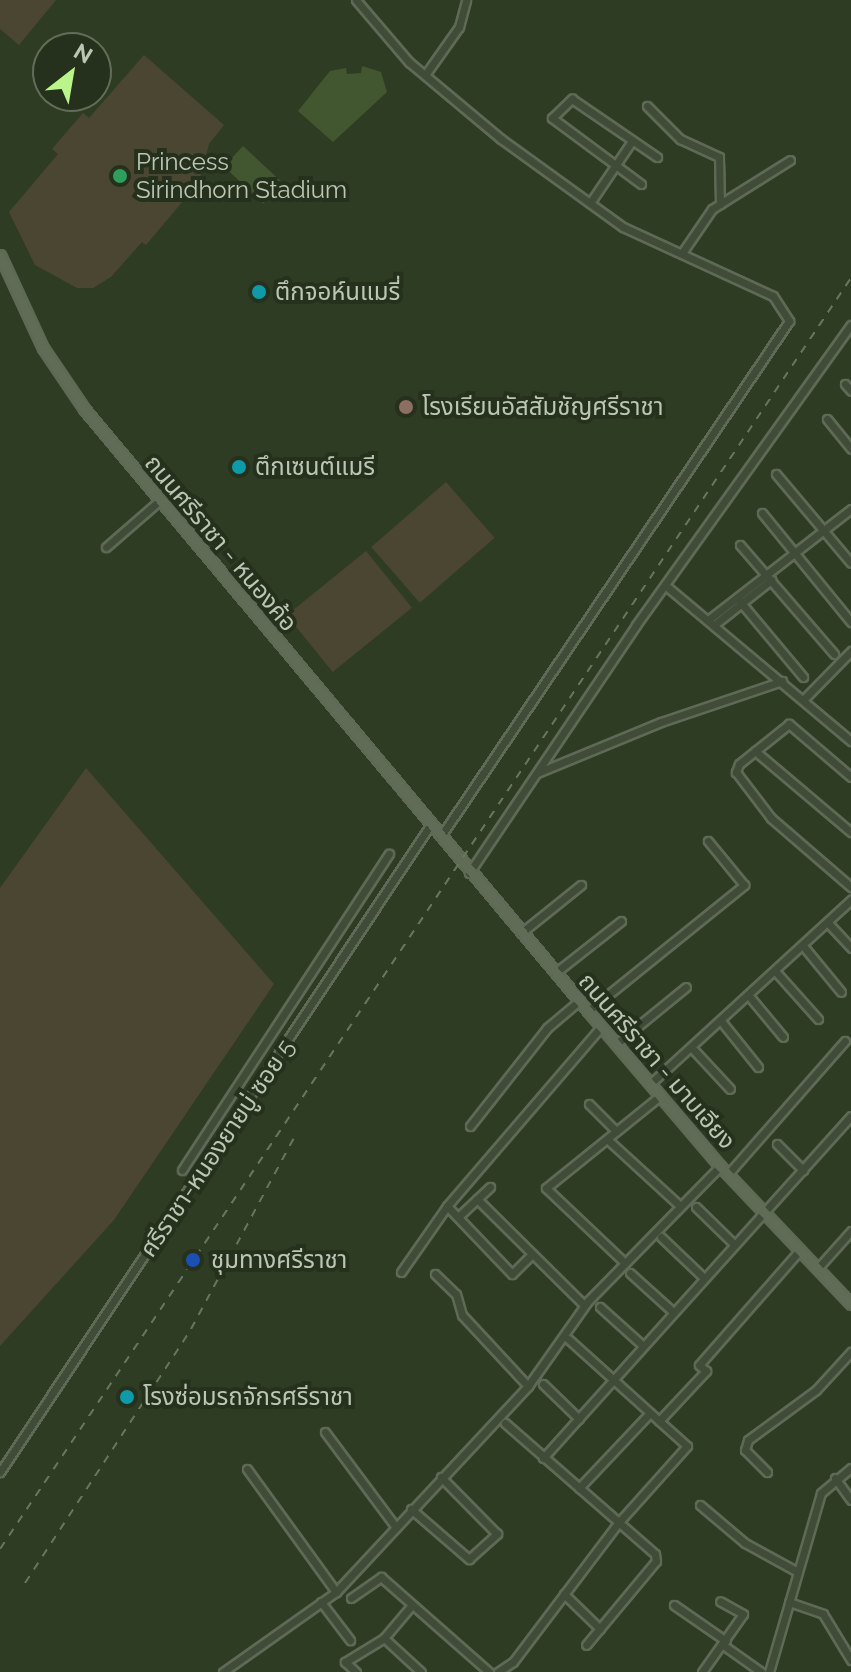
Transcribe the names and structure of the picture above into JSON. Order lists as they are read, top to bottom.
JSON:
{
  "streets": {
    "main road": ["ถนนศรีราชา - หนองค้อ", "ถนนศรีราชา - มาบเอียง"],
    "street": ["ศรีราชา-หนองยายบู่ ซอย 5"]
  },
  "crossings": [
    ["ถนนศรีราชา - หนองค้อ", "ถนนศรีราชา - มาบเอียง"],
    ["ถนนศรีราชา - หนองค้อ", "ศรีราชา-หนองยายบู่ ซอย 5"]
  ],
  "places": [
    "Princess Sirindhorn Stadium",
    "ตึกจอห์นแมรี่",
    "โรงเรียนอัสสัมชัญศรีราชา",
    "ตึกเซนต์แมรี",
    "ชุมทางศรีราชา",
    "โรงซ่อมรถจักรศรีราชา"
  ],
  "north": "top right"
}
